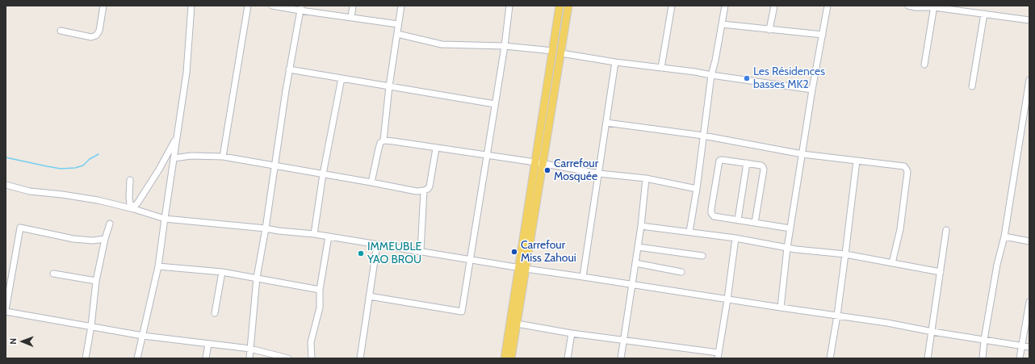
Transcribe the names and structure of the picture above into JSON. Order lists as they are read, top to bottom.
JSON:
{
  "places": [
    "Les Résidences basses MK2",
    "Carrefour Mosquée",
    "Carrefour Miss Zahoui",
    "IMMEUBLE YAO BROU"
  ],
  "north": "left"
}
